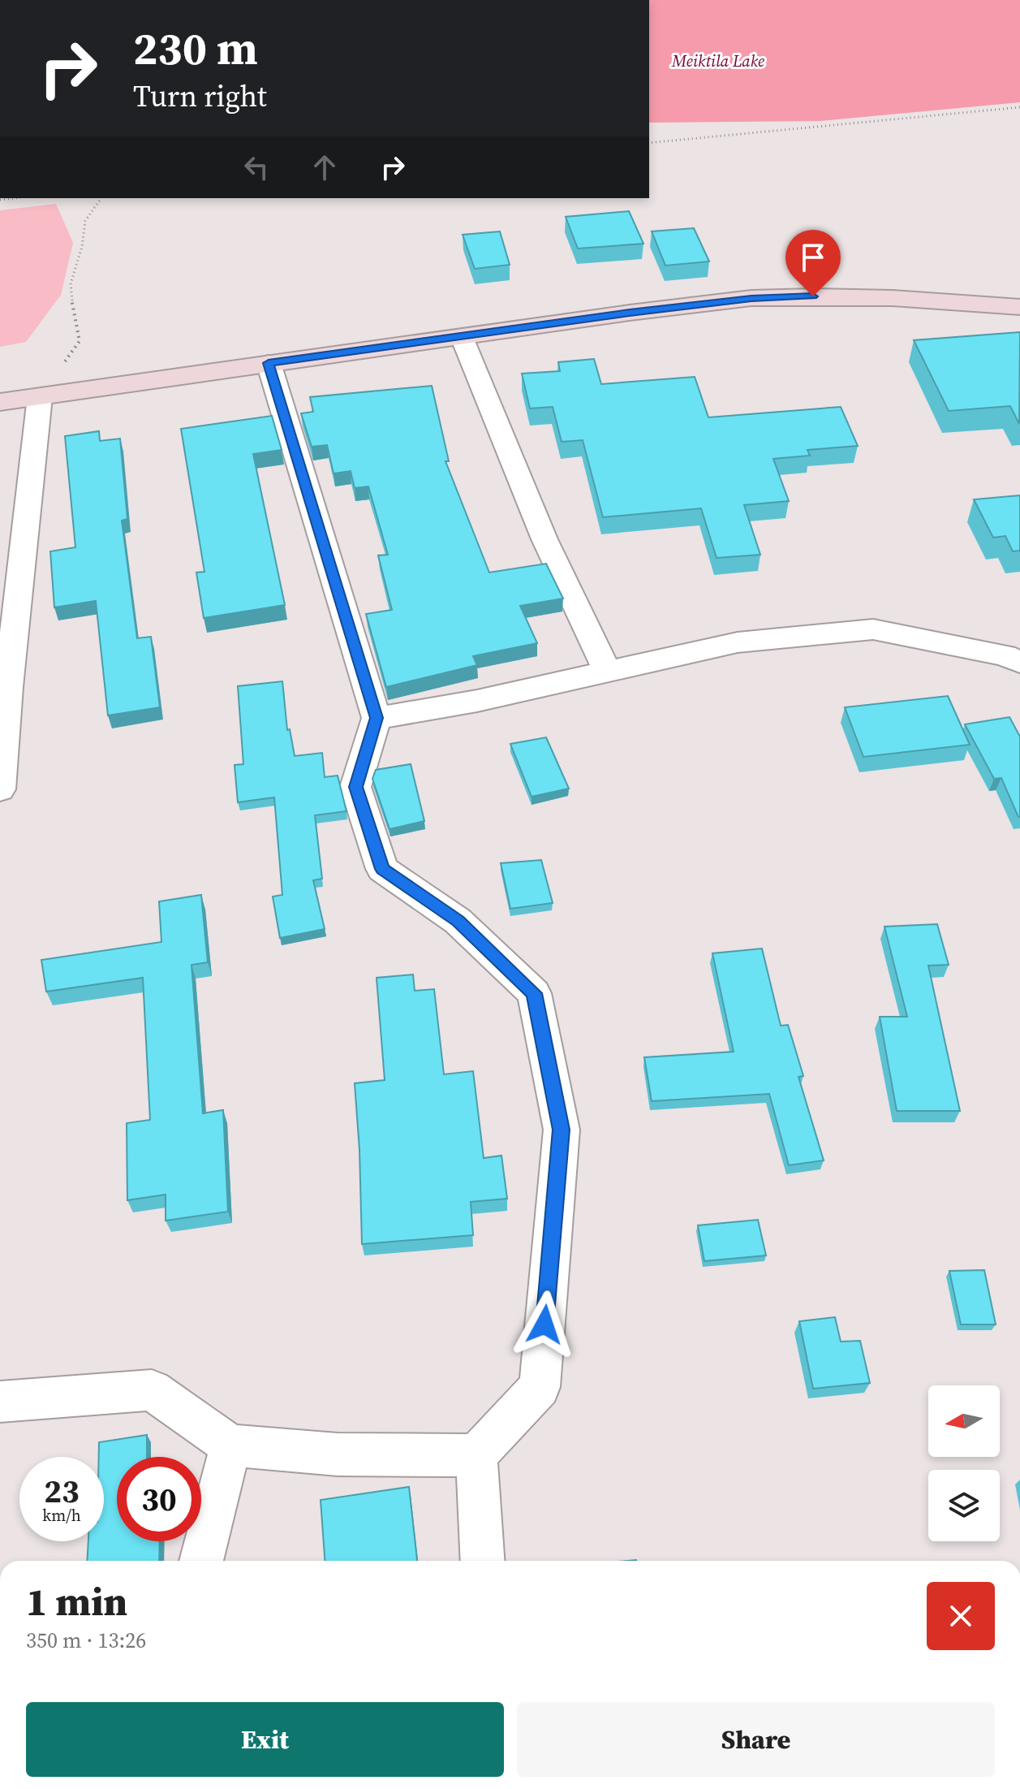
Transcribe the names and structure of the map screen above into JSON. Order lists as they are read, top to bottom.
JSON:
{
  "water": ["Meiktila Lake"],
  "north": "left",
  "page": {
    "turn": ["230 m", "Turn right"],
    "speed": "23 km/h",
    "limit": "30",
    "heading": ["1 min", "350 m · 13:26"],
    "buttons": ["Exit", "Share"]
  }
}
